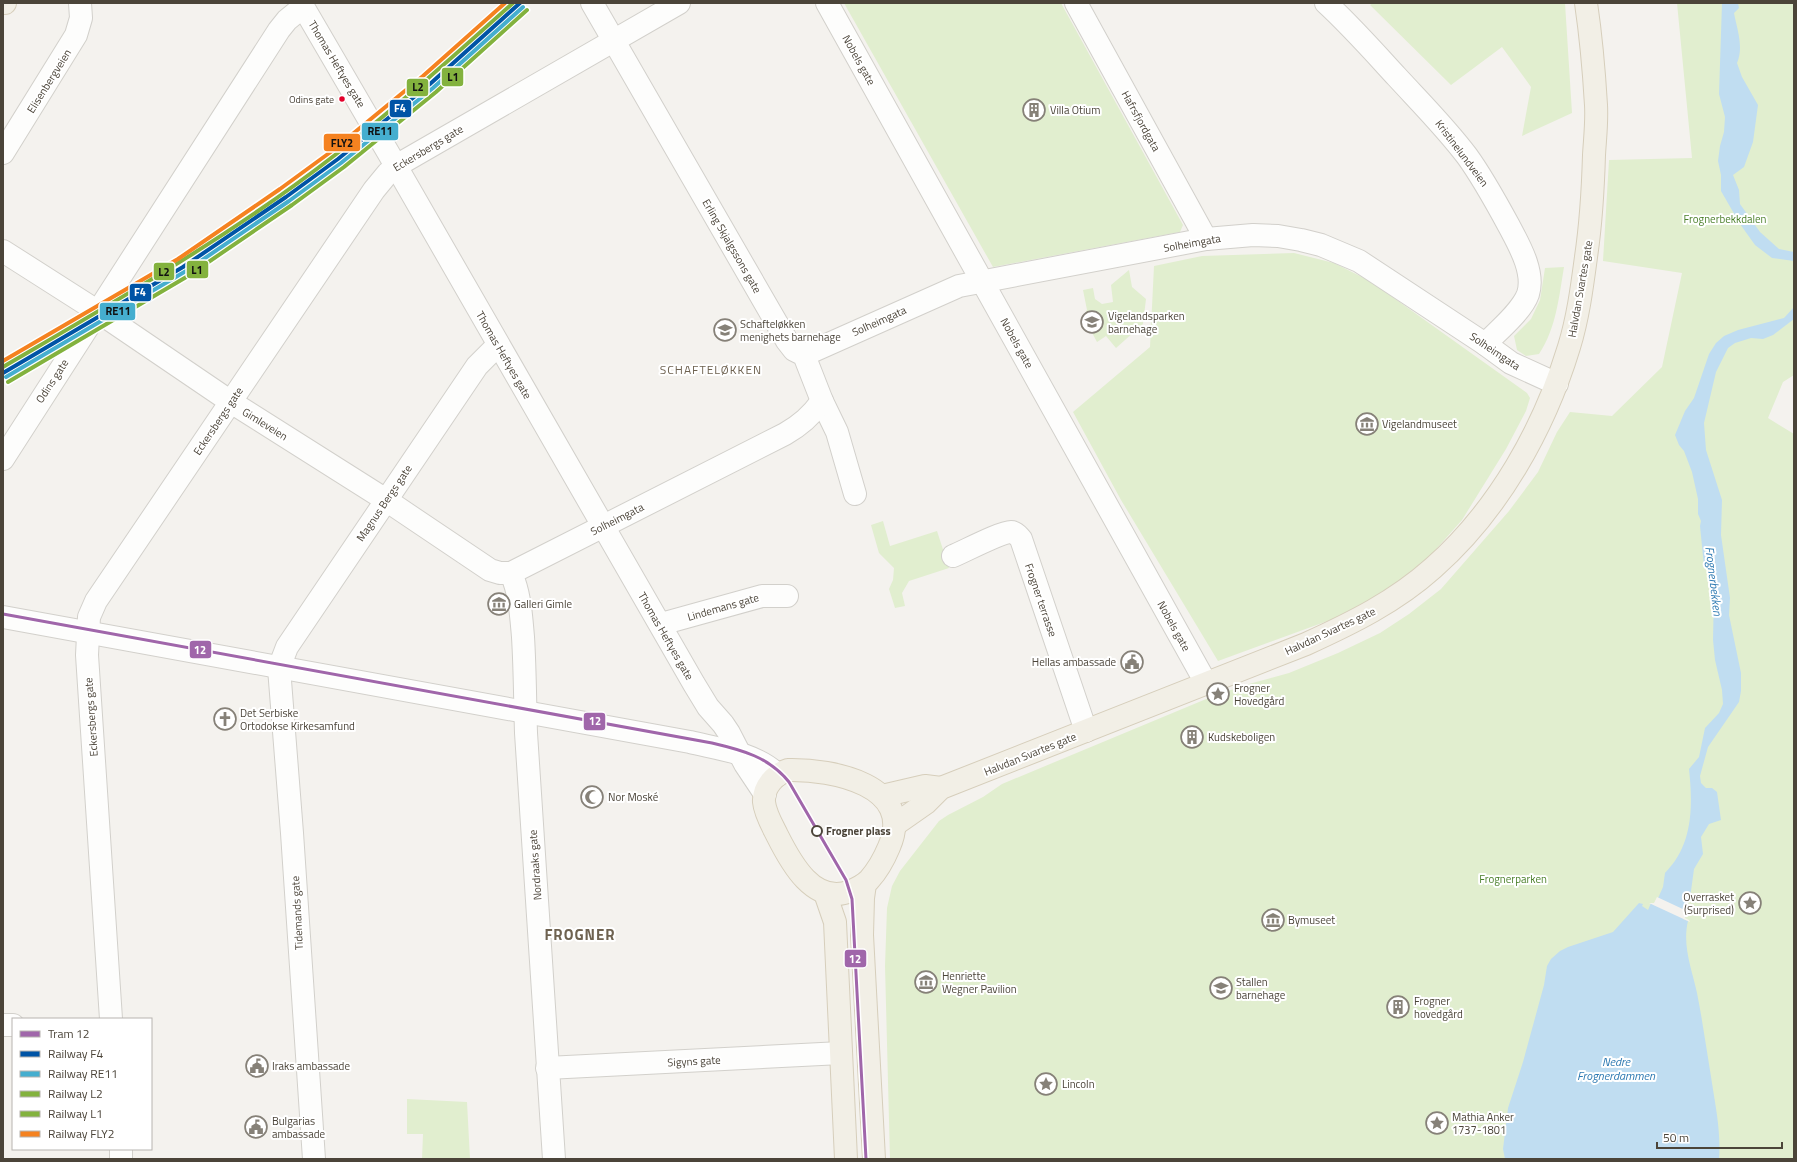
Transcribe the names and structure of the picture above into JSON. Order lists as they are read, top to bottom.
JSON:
{
  "streets": {
    "main road": ["Halvdan Svartes gate"],
    "street": [
      "Nobels gate",
      "Thomas Heftyes gate",
      "Elisenbergveien",
      "Hafrsfjordgata",
      "Eckersbergs gate",
      "Kristinelundveien",
      "Solheimgata",
      "Erling Skjalgssons gate",
      "Odins gate",
      "Gimleveien",
      "Magnus Bergs gate",
      "Frogner terrasse",
      "Lindemans gate",
      "Nordraaks gate",
      "Tidemands gate",
      "Sigyns gate"
    ]
  },
  "crossings": [
    ["Nobels gate", "Solheimgata"],
    ["Nobels gate", "Halvdan Svartes gate"],
    ["Thomas Heftyes gate", "Eckersbergs gate"],
    ["Thomas Heftyes gate", "Solheimgata"],
    ["Thomas Heftyes gate", "Halvdan Svartes gate"],
    ["Thomas Heftyes gate", "Odins gate"],
    ["Thomas Heftyes gate", "Magnus Bergs gate"],
    ["Thomas Heftyes gate", "Lindemans gate"],
    ["Hafrsfjordgata", "Solheimgata"],
    ["Eckersbergs gate", "Erling Skjalgssons gate"],
    ["Eckersbergs gate", "Gimleveien"],
    ["Kristinelundveien", "Solheimgata"],
    ["Solheimgata", "Erling Skjalgssons gate"],
    ["Solheimgata", "Halvdan Svartes gate"],
    ["Solheimgata", "Gimleveien"],
    ["Solheimgata", "Nordraaks gate"],
    ["Halvdan Svartes gate", "Frogner terrasse"],
    ["Odins gate", "Gimleveien"],
    ["Gimleveien", "Magnus Bergs gate"],
    ["Gimleveien", "Nordraaks gate"],
    ["Magnus Bergs gate", "Tidemands gate"],
    ["Nordraaks gate", "Sigyns gate"]
  ],
  "districts": ["SCHAFTELØKKEN", "FROGNER"],
  "water": ["Frognerbekken", "Nedre Frognerdammen"],
  "parks": ["Frognerbekkdalen", "Frognerparken"],
  "places": {
    "other": ["Odins gate", "Frogner plass"],
    "building": ["Villa Otium", "Kudskeboligen", "Frogner hovedgård"],
    "school or university": ["Vigelandsparken barnehage", "Schafteløkken menighets barnehage", "Stallen barnehage"],
    "museum": [
      "Vigelandmuseet",
      "Galleri Gimle",
      "Bymuseet",
      "Henriette Wegner Pavilion"
    ],
    "public building": ["Hellas ambassade", "Iraks ambassade", "Bulgarias ambassade"],
    "place": [
      "Frogner Hovedgård",
      "Overrasket (Surprised)",
      "Lincoln",
      "Mathia Anker 1737-1801"
    ],
    "church": ["Det Serbiske Ortodokse Kirkesamfund"],
    "mosque": ["Nor Moské"]
  },
  "lines": [
    "rail line F4",
    "rail line L2",
    "rail line FLY2",
    "rail line RE11",
    "rail line L1",
    "tram line 12"
  ],
  "legend": [
    "Tram 12",
    "Railway F4",
    "Railway RE11",
    "Railway L2",
    "Railway L1",
    "Railway FLY2"
  ],
  "scale_bar": "50 m"
}
